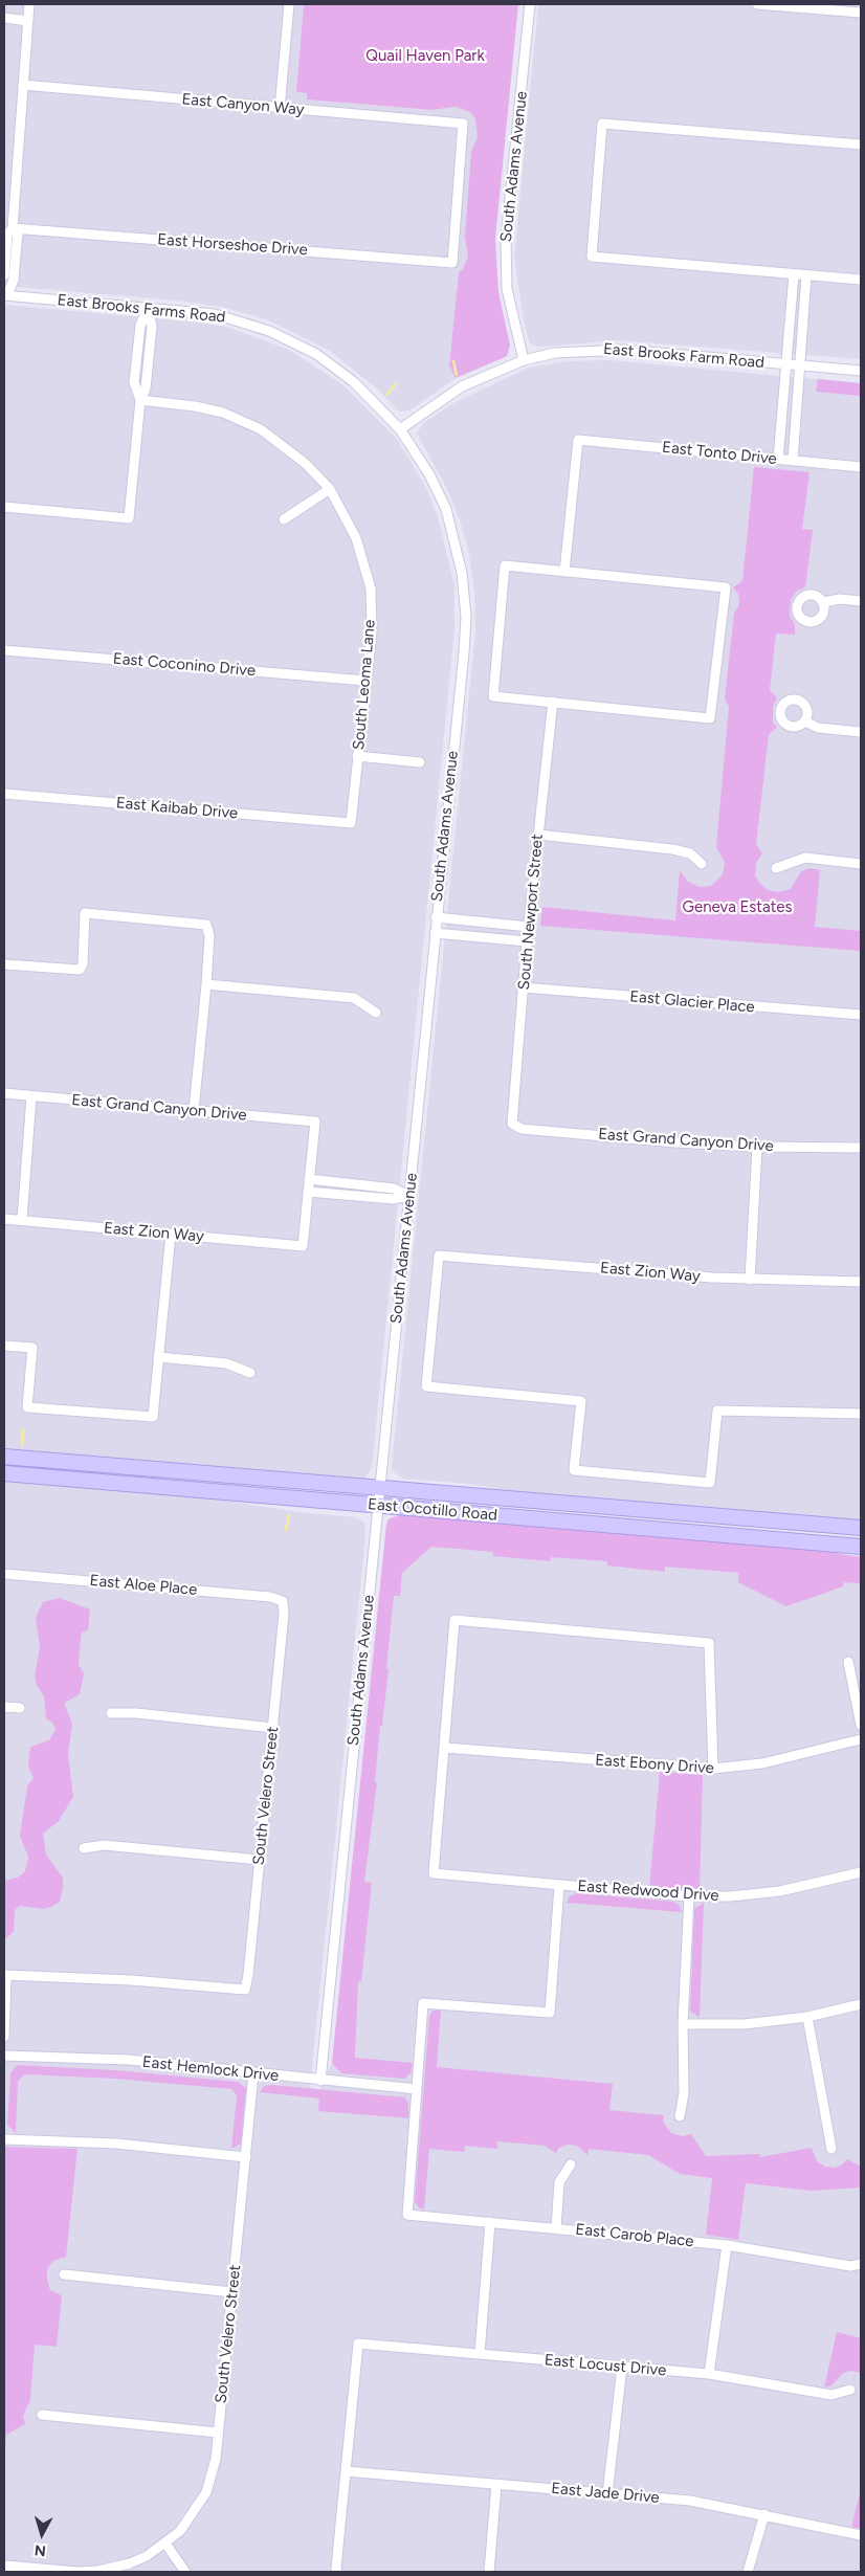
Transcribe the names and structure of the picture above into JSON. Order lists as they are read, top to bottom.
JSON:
{
  "streets": {
    "main road": ["East Ocotillo Road"],
    "street": [
      "East Canyon Way",
      "South Adams Avenue",
      "East Horseshoe Drive",
      "East Brooks Farms Road",
      "East Brooks Farm Road",
      "East Tonto Drive",
      "East Coconino Drive",
      "South Leoma Lane",
      "East Kaibab Drive",
      "South Newport Street",
      "East Glacier Place",
      "East Grand Canyon Drive",
      "East Zion Way",
      "East Aloe Place",
      "East Ebony Drive",
      "South Velero Street",
      "East Redwood Drive",
      "East Hemlock Drive",
      "East Carob Place",
      "East Locust Drive",
      "East Jade Drive"
    ]
  },
  "crossings": [
    ["East Canyon Way", "East Horseshoe Drive"],
    ["South Adams Avenue", "East Brooks Farms Road"],
    ["South Adams Avenue", "East Brooks Farm Road"],
    ["South Adams Avenue", "East Ocotillo Road"],
    ["South Adams Avenue", "East Hemlock Drive"],
    ["East Brooks Farms Road", "East Brooks Farm Road"],
    ["East Coconino Drive", "South Leoma Lane"],
    ["South Leoma Lane", "East Kaibab Drive"],
    ["South Newport Street", "East Glacier Place"],
    ["South Newport Street", "East Grand Canyon Drive"],
    ["East Aloe Place", "South Velero Street"],
    ["East Ebony Drive", "East Redwood Drive"],
    ["South Velero Street", "East Hemlock Drive"],
    ["East Hemlock Drive", "East Carob Place"],
    ["East Locust Drive", "East Jade Drive"]
  ],
  "parks": ["Quail Haven Park", "Geneva Estates"],
  "north": "bottom"
}
